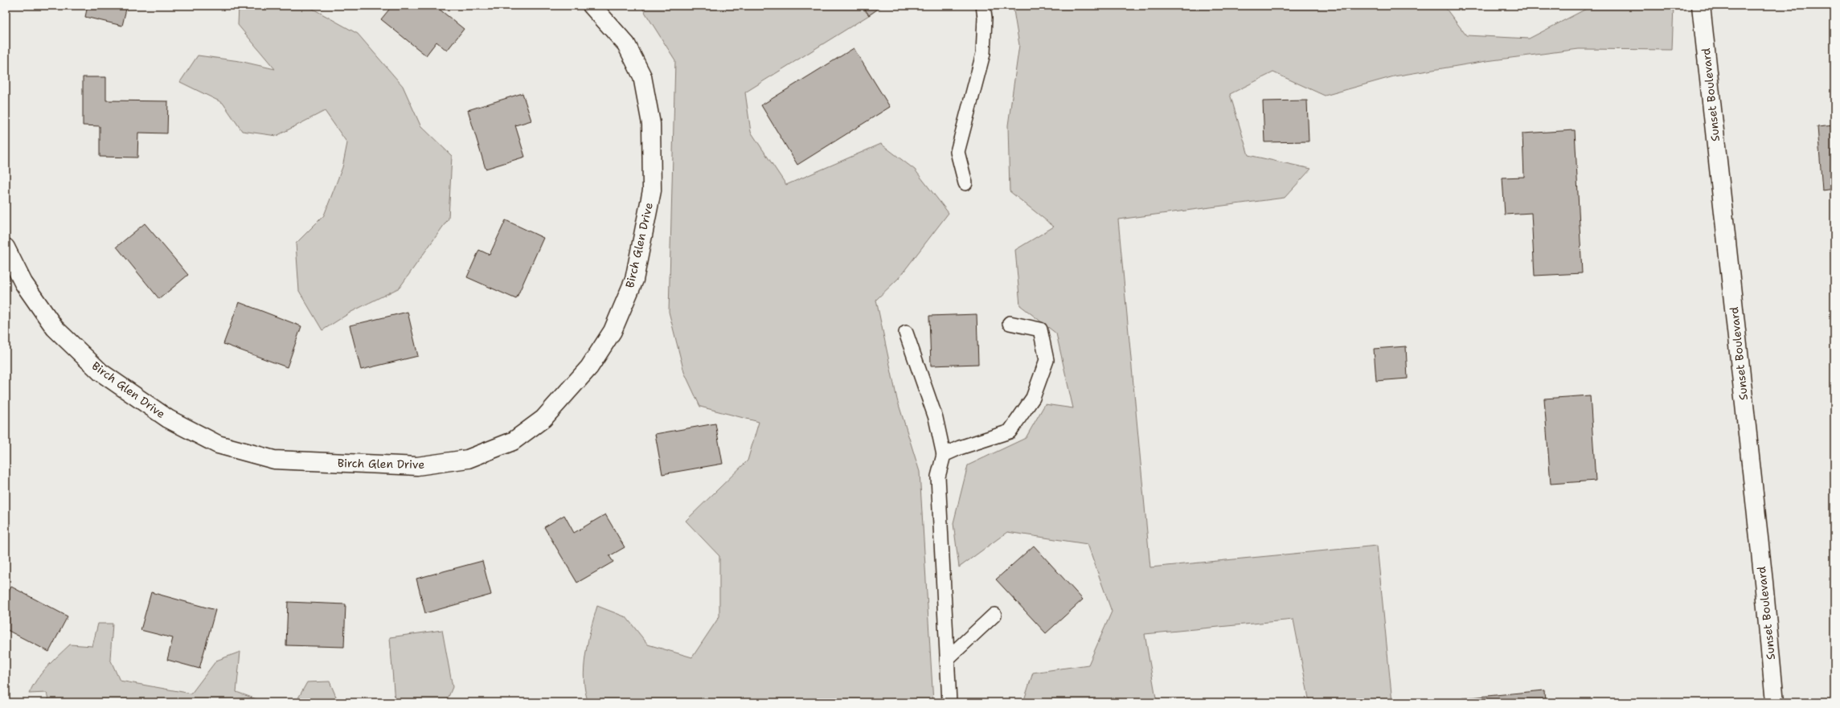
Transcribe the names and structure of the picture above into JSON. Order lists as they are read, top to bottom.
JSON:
{
  "streets": {
    "street": ["Sunset Boulevard", "Birch Glen Drive"]
  }
}
